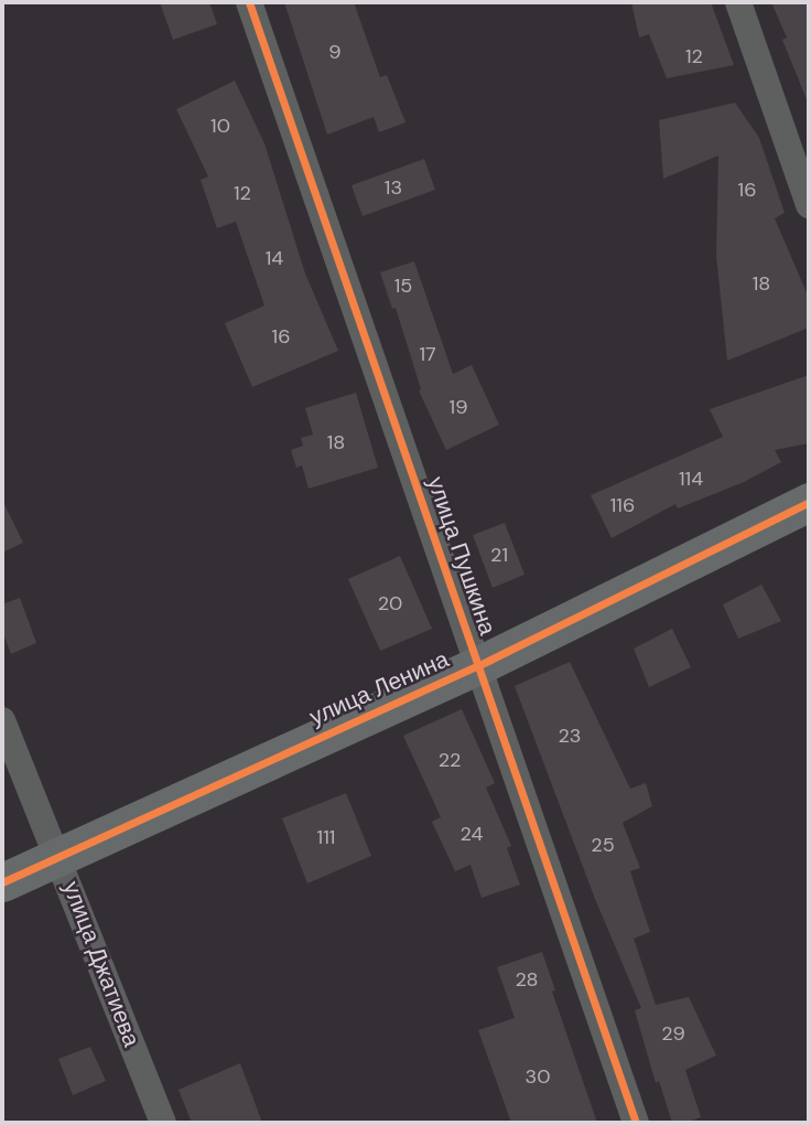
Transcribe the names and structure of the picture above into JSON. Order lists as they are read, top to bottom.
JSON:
{
  "streets": {
    "street": ["улица Пушкина", "улица Ленина", "улица Джатиева"]
  },
  "crossings": [
    ["улица Пушкина", "улица Ленина"],
    ["улица Ленина", "улица Джатиева"]
  ],
  "house_numbers": [
    "9",
    "12",
    "10",
    "13",
    "16",
    "12",
    "14",
    "18",
    "15",
    "16",
    "17",
    "19",
    "18",
    "114",
    "116",
    "21",
    "20",
    "23",
    "22",
    "24",
    "111",
    "25",
    "28",
    "29",
    "30"
  ]
}
